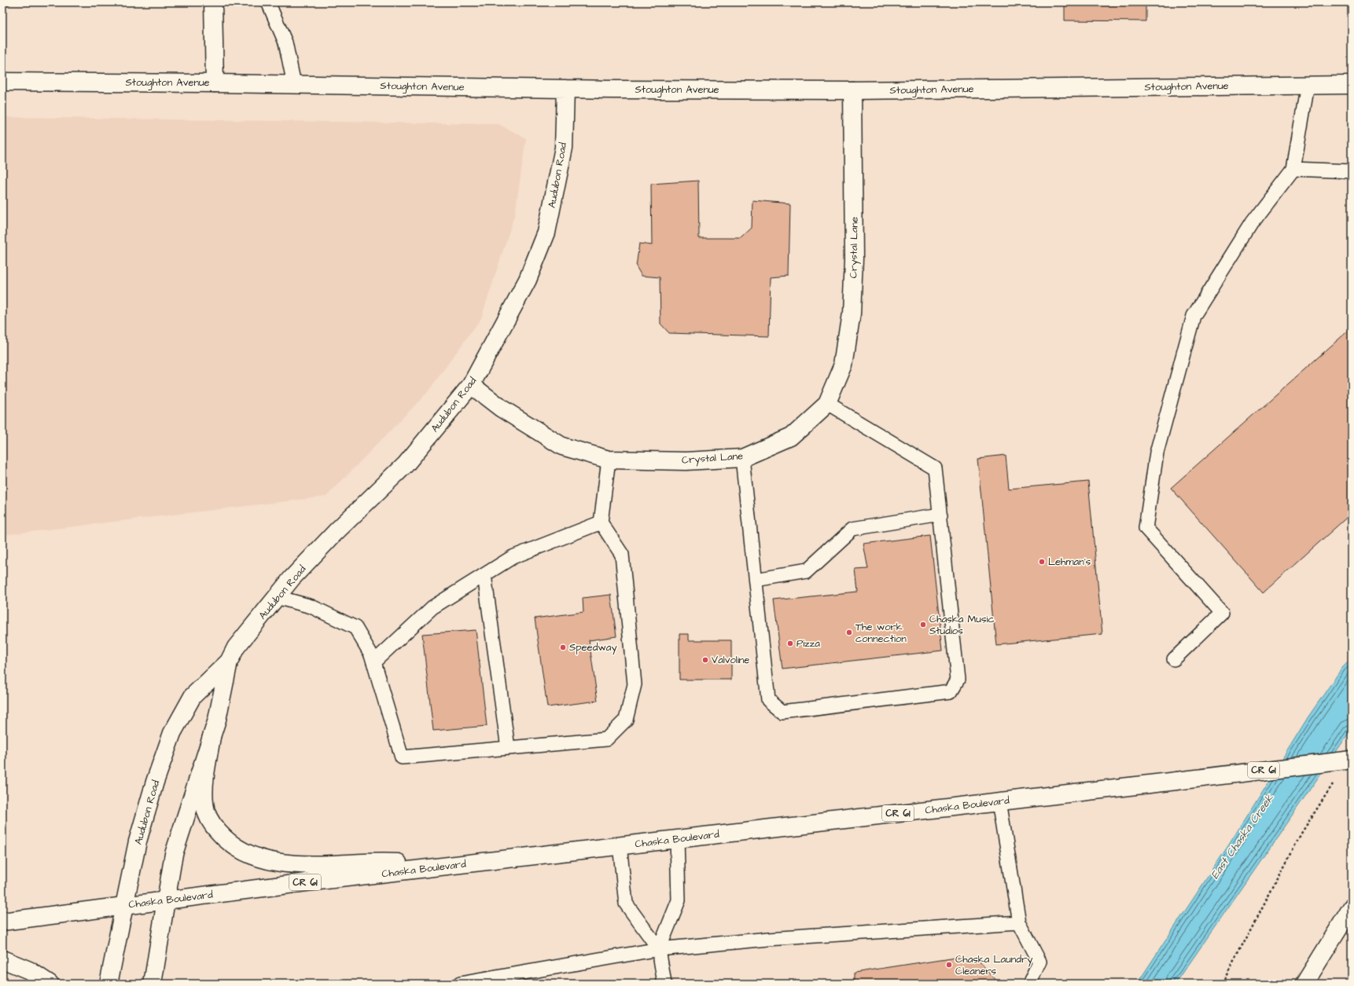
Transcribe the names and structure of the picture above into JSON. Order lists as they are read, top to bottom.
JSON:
{
  "streets": {
    "street": [
      "Stoughton Avenue",
      "Audubon Road",
      "Crystal Lane",
      "CR 61",
      "Chaska Boulevard"
    ]
  },
  "crossings": [
    ["Stoughton Avenue", "Audubon Road"],
    ["Stoughton Avenue", "Crystal Lane"],
    ["Audubon Road", "Crystal Lane"],
    ["Audubon Road", "Chaska Boulevard"]
  ],
  "water": ["East Chaska Creek"],
  "places": [
    "Lehman's",
    "Chaska Music Studios",
    "The work connection",
    "Pizza",
    "Speedway",
    "Valvoline",
    "Chaska Laundry Cleaners"
  ]
}
